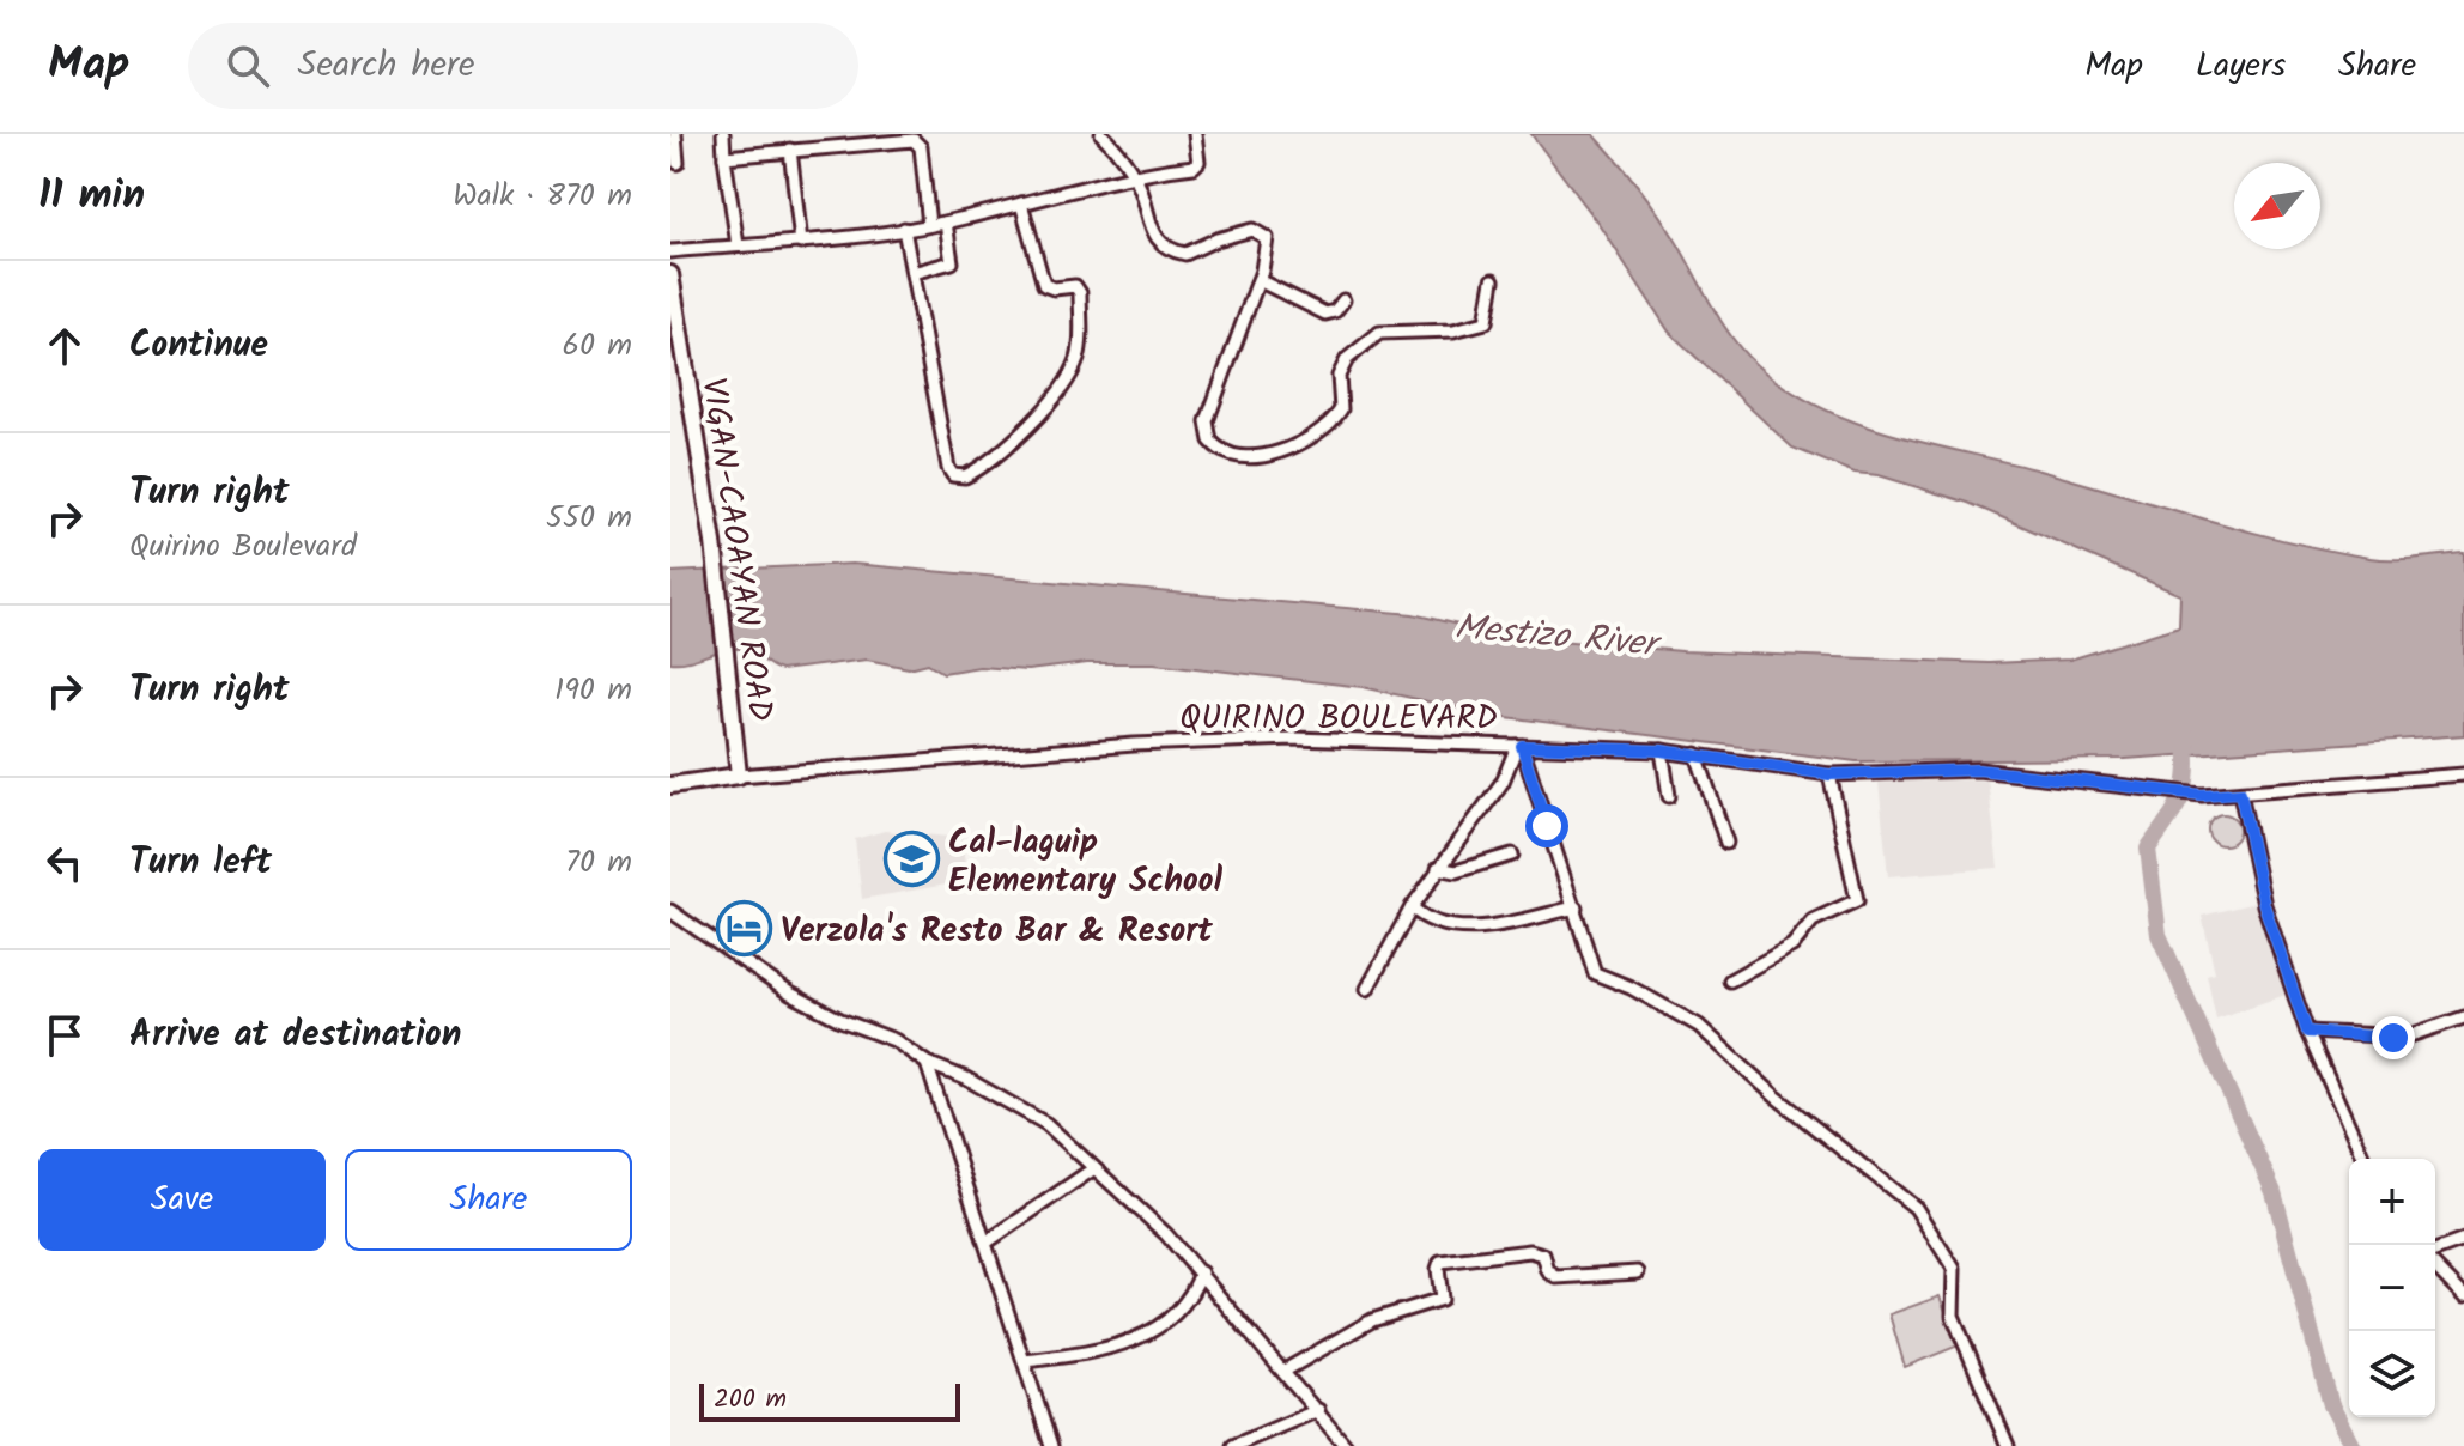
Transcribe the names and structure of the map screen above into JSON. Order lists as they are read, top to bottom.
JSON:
{
  "streets": {
    "main road": ["VIGAN-CAOAYAN ROAD", "QUIRINO BOULEVARD"]
  },
  "crossings": [
    ["VIGAN-CAOAYAN ROAD", "QUIRINO BOULEVARD"]
  ],
  "water": ["Mestizo River"],
  "places": {
    "school or university": ["Cal-laguip Elementary School"],
    "hotel": ["Verzola's Resto Bar & Resort"]
  },
  "scale_bar": "200 m",
  "north": "bottom left",
  "page": {
    "header": "Map",
    "search": "Search here",
    "nav": ["Map", "Layers", "Share"],
    "heading": ["11 min", "Walk · 870 m"],
    "list": [
      ["Continue", "60 m"],
      ["Turn right", "Quirino Boulevard", "550 m"],
      ["Turn right", "190 m"],
      ["Turn left", "70 m"],
      "Arrive at destination"
    ],
    "buttons": ["Save", "Share"],
    "map_buttons": ["+", "−"],
    "scale": "200 m"
  }
}
